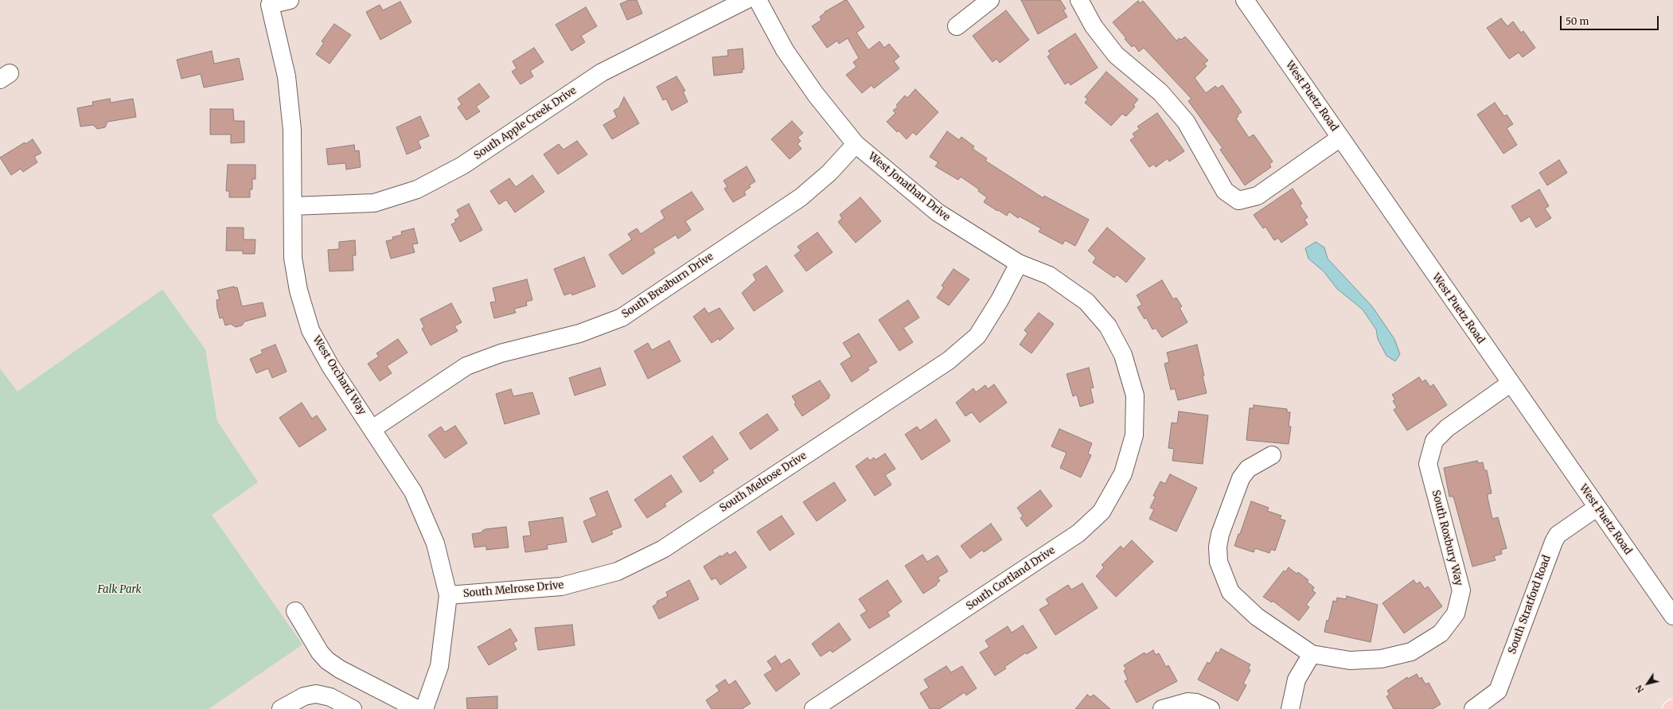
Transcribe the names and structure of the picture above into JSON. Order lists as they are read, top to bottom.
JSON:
{
  "streets": {
    "street": [
      "West Puetz Road",
      "South Apple Creek Drive",
      "West Jonathan Drive",
      "South Breaburn Drive",
      "West Orchard Way",
      "South Melrose Drive",
      "South Roxbury Way",
      "South Cortland Drive",
      "South Stratford Road"
    ]
  },
  "crossings": [
    ["West Puetz Road", "South Roxbury Way"],
    ["West Puetz Road", "South Stratford Road"],
    ["South Apple Creek Drive", "West Orchard Way"],
    ["West Jonathan Drive", "South Breaburn Drive"],
    ["West Jonathan Drive", "South Melrose Drive"],
    ["West Jonathan Drive", "South Cortland Drive"],
    ["South Breaburn Drive", "West Orchard Way"],
    ["West Orchard Way", "South Melrose Drive"]
  ],
  "parks": ["Falk Park"],
  "scale_bar": "50 m",
  "north": "bottom left"
}
